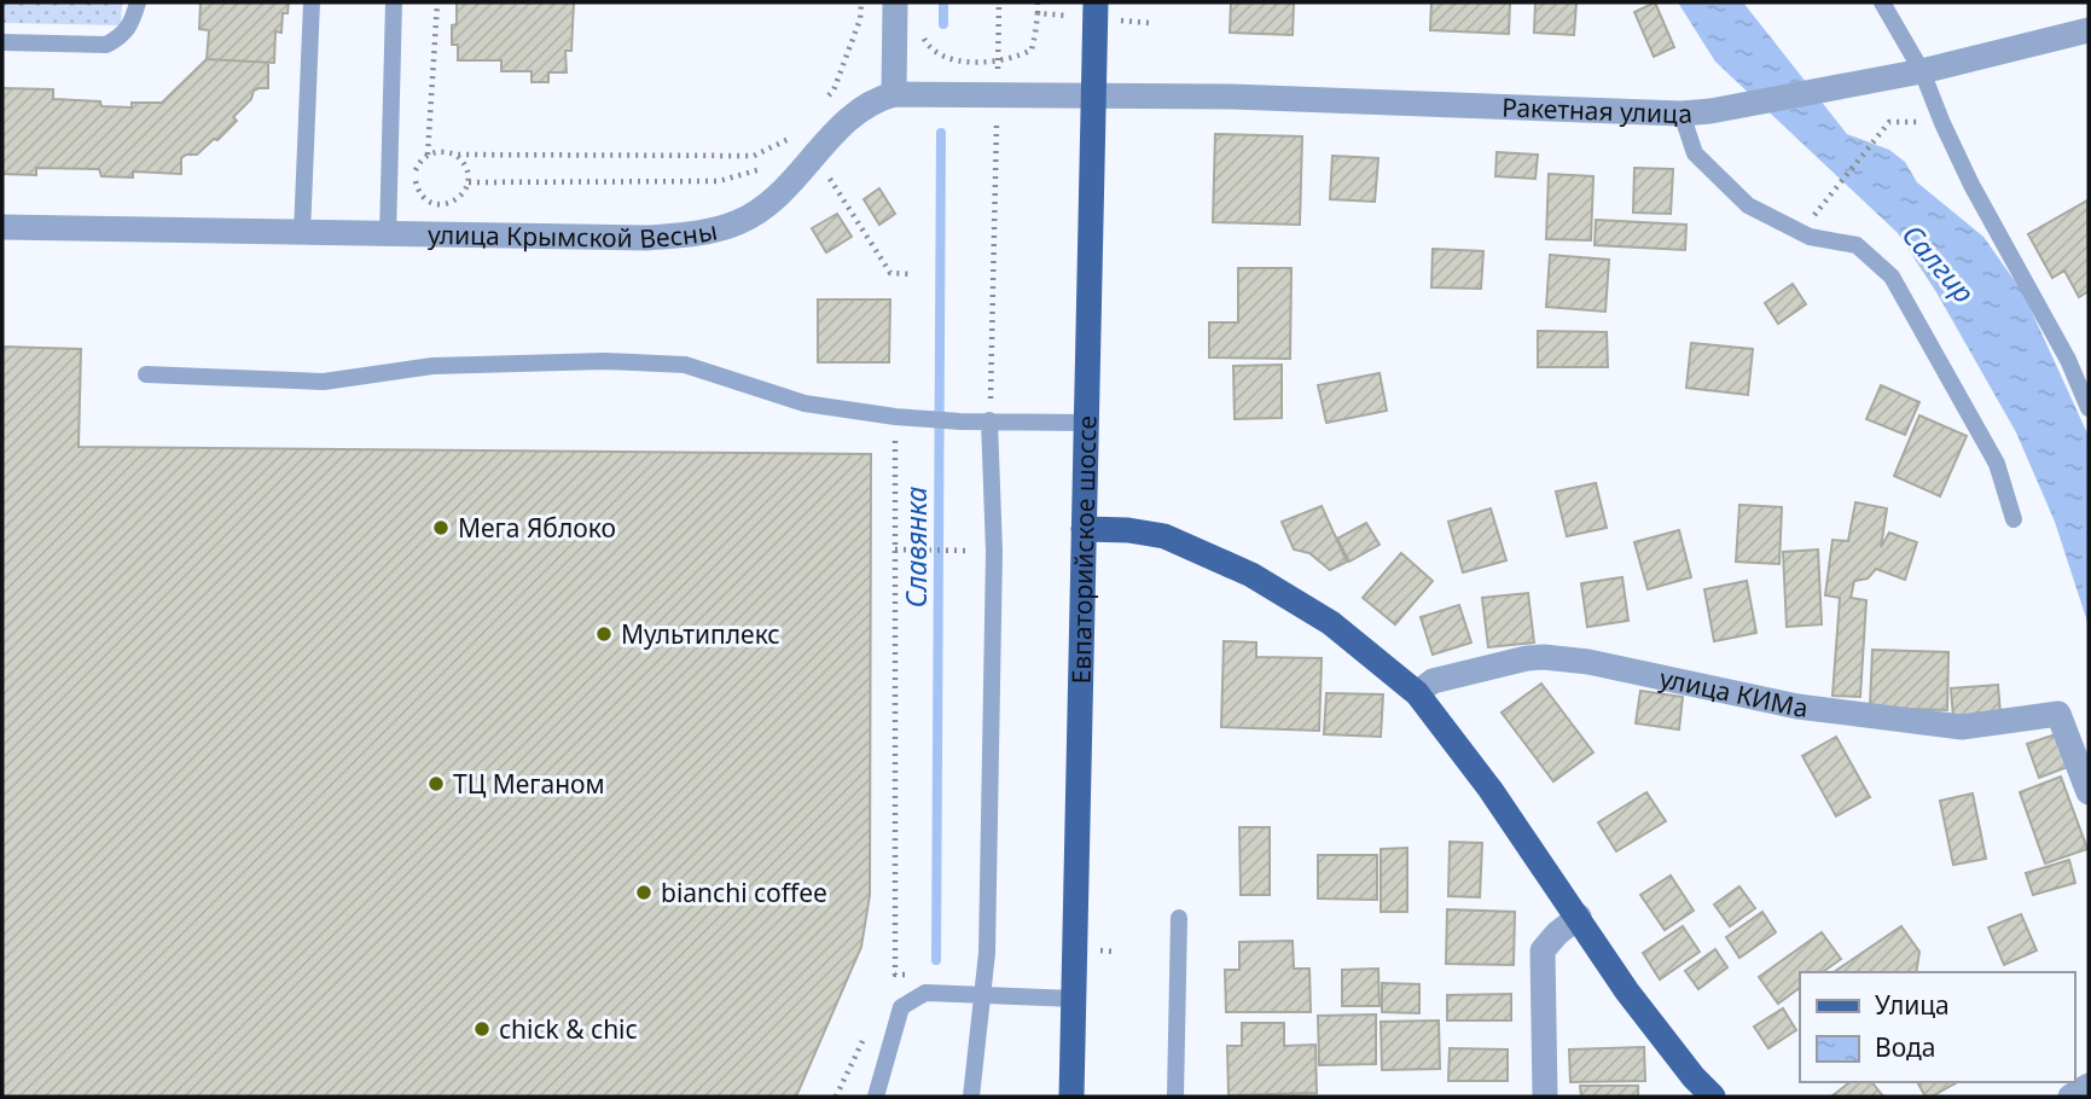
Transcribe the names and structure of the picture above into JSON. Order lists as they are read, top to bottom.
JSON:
{
  "streets": {
    "main road": ["Евпаторийское шоссе"],
    "street": ["Ракетная улица", "улица Крымской Весны", "улица КИМа"]
  },
  "crossings": [
    ["Ракетная улица", "улица Крымской Весны"],
    ["Ракетная улица", "Евпаторийское шоссе"],
    ["улица Крымской Весны", "Евпаторийское шоссе"]
  ],
  "water": ["Салгир", "Славянка"],
  "places": [
    "Мега Яблоко",
    "Мультиплекс",
    "ТЦ Меганом",
    "bianchi coffee",
    "chick & chic"
  ],
  "legend": ["Улица", "Вода"]
}
